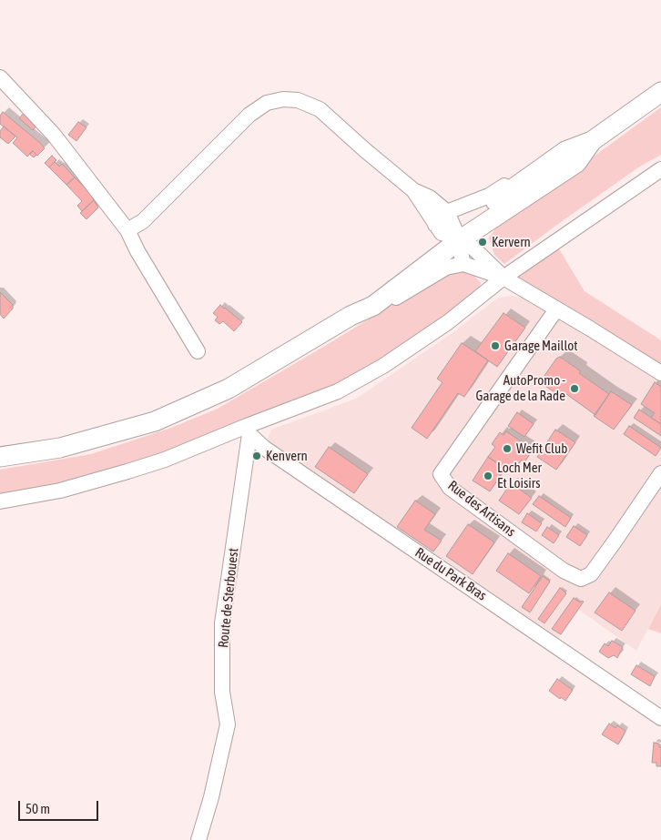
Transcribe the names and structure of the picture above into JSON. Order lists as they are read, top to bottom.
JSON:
{
  "streets": {
    "street": ["Rue des Artisans", "Rue du Park Bras", "Route de Sterbouest"]
  },
  "crossings": [
    ["Rue du Park Bras", "Route de Sterbouest"]
  ],
  "places": [
    "Kervern",
    "Garage Maillot",
    "AutoPromo - Garage de la Rade",
    "Wefit Club",
    "Kenvern",
    "Loch Mer Et Loisirs"
  ],
  "scale_bar": "50 m"
}
